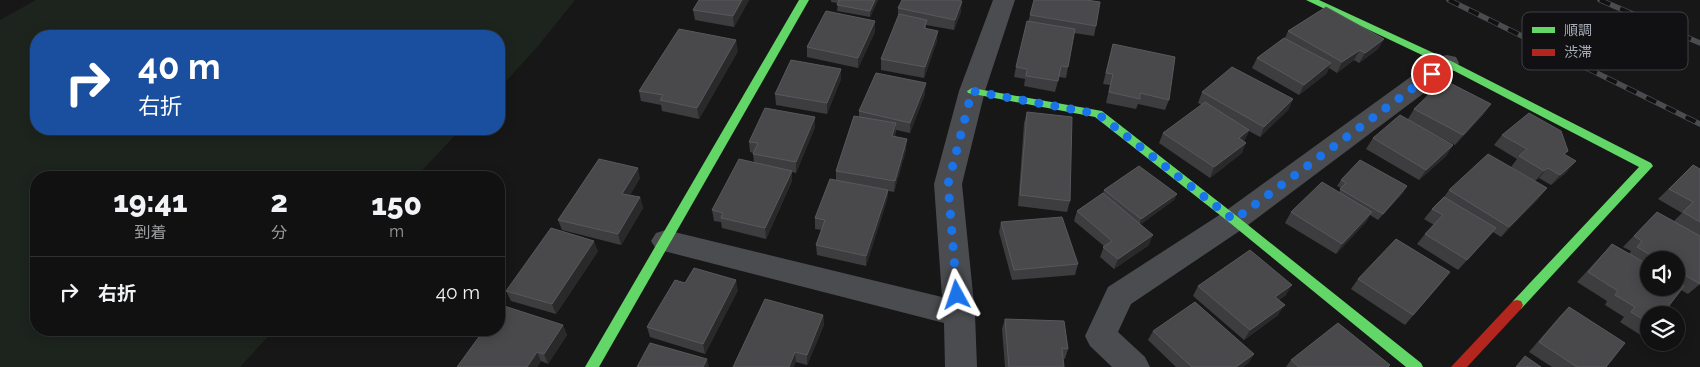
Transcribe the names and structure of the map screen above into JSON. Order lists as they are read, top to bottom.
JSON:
{
  "legend": ["順調", "渋滞"],
  "page": {
    "turn": ["40 m", "右折"],
    "eta": [
      "19:41",
      "到着",
      "2",
      "分",
      "150",
      "m"
    ],
    "list": [
      {
        "name": "右折",
        "value": "40 m"
      }
    ]
  }
}
